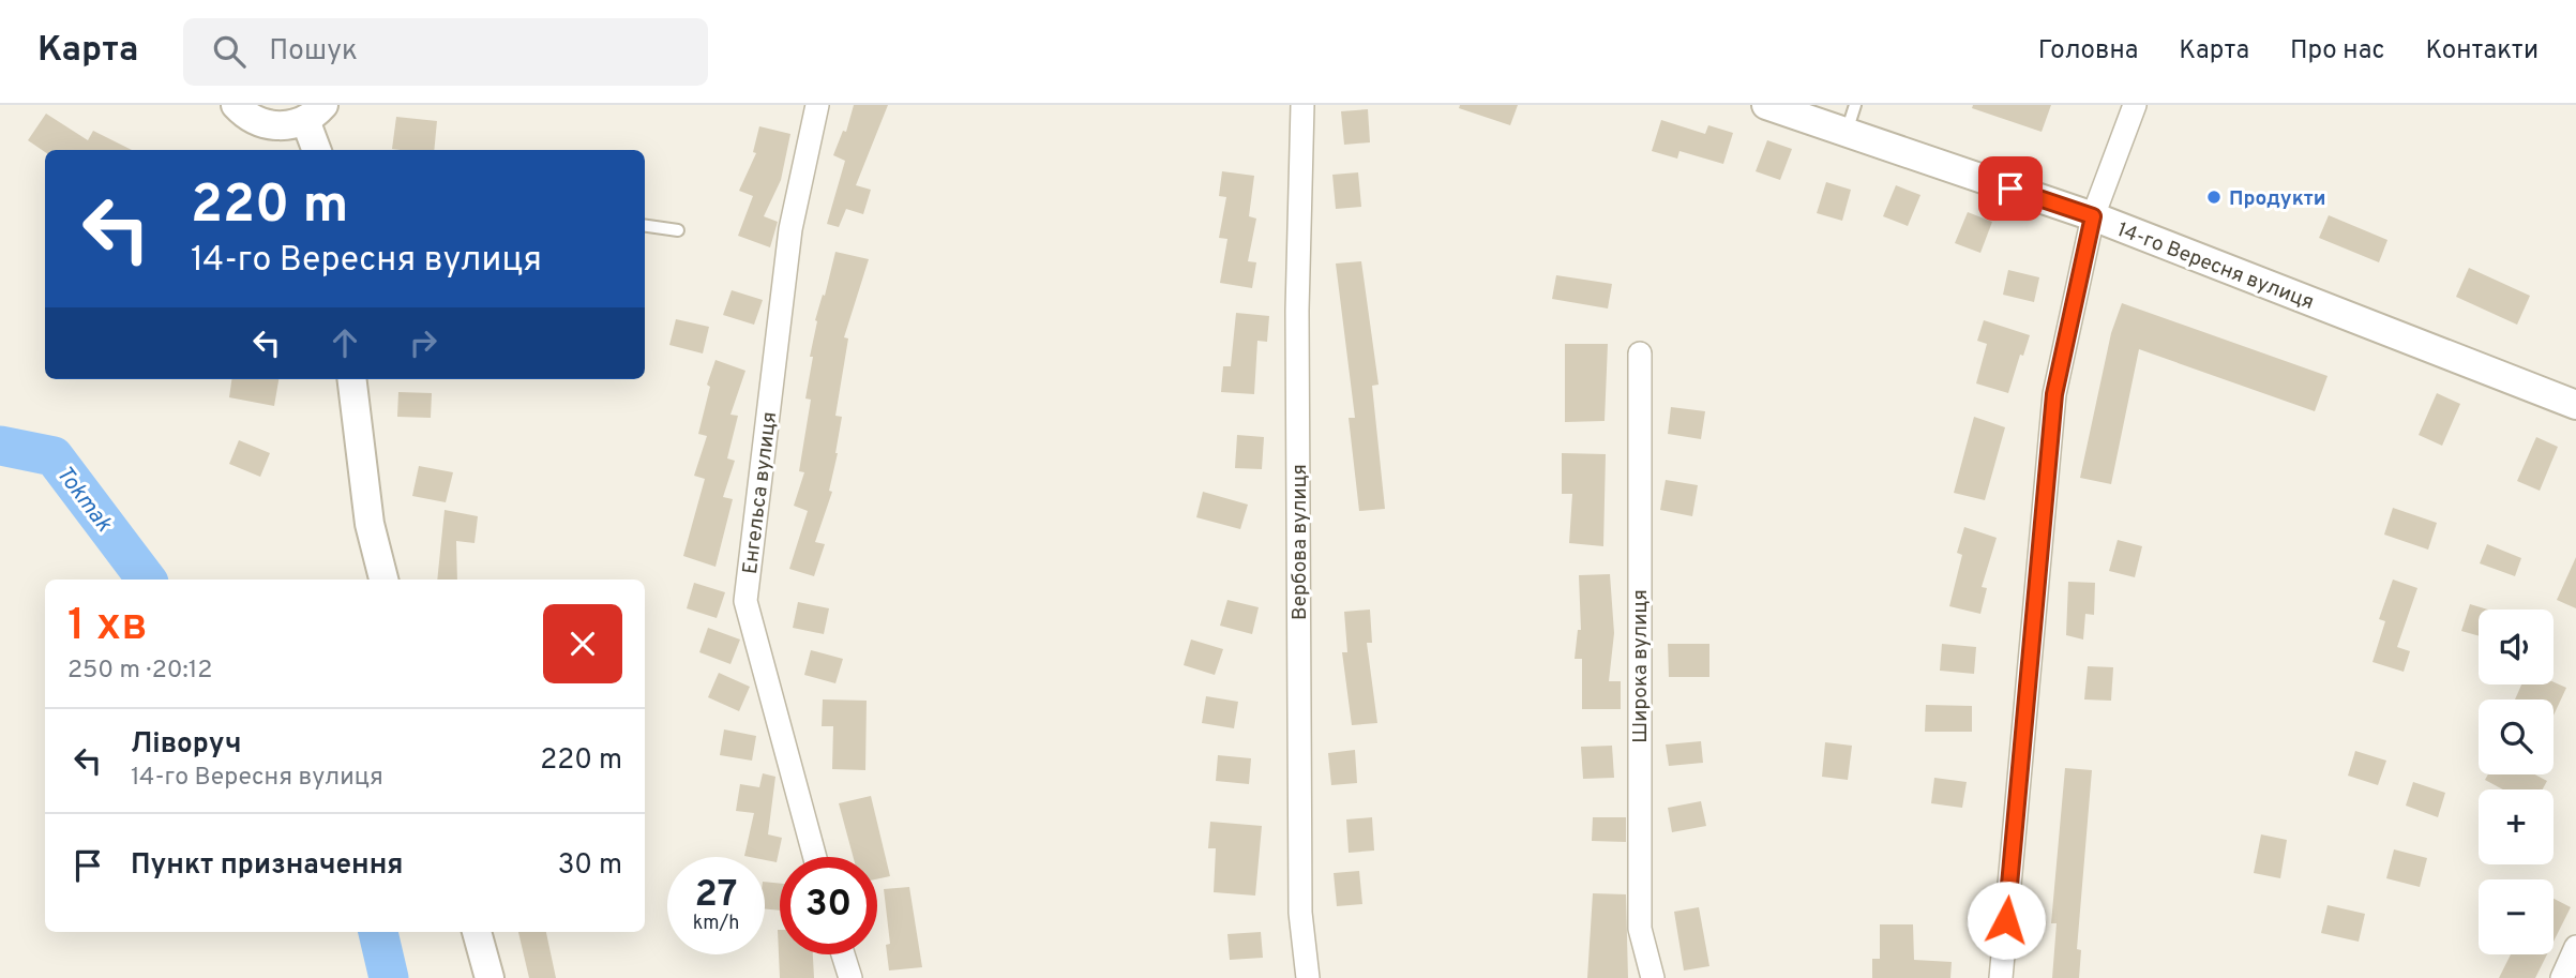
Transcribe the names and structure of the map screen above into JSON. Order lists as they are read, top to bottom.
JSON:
{
  "streets": {
    "street": [
      "14-го Вересня вулиця",
      "Енгельса вулиця",
      "Вербова вулиця",
      "Широка вулиця"
    ]
  },
  "water": ["Tokmak"],
  "places": ["Продукти"],
  "page": {
    "header": "Карта",
    "search": "Пошук",
    "nav": [
      "Головна",
      "Карта",
      "Про нас",
      "Контакти"
    ],
    "turn": ["220 m", "14-го Вересня вулиця"],
    "heading": ["1 хв", "250 m · 20:12"],
    "map_buttons": ["+", "−"],
    "list": [
      {
        "name": "Ліворуч",
        "note": "14-го Вересня вулиця",
        "value": "220 m"
      },
      {
        "name": "Пункт призначення",
        "value": "30 m"
      }
    ],
    "speed": "27 km/h",
    "limit": "30"
  }
}
